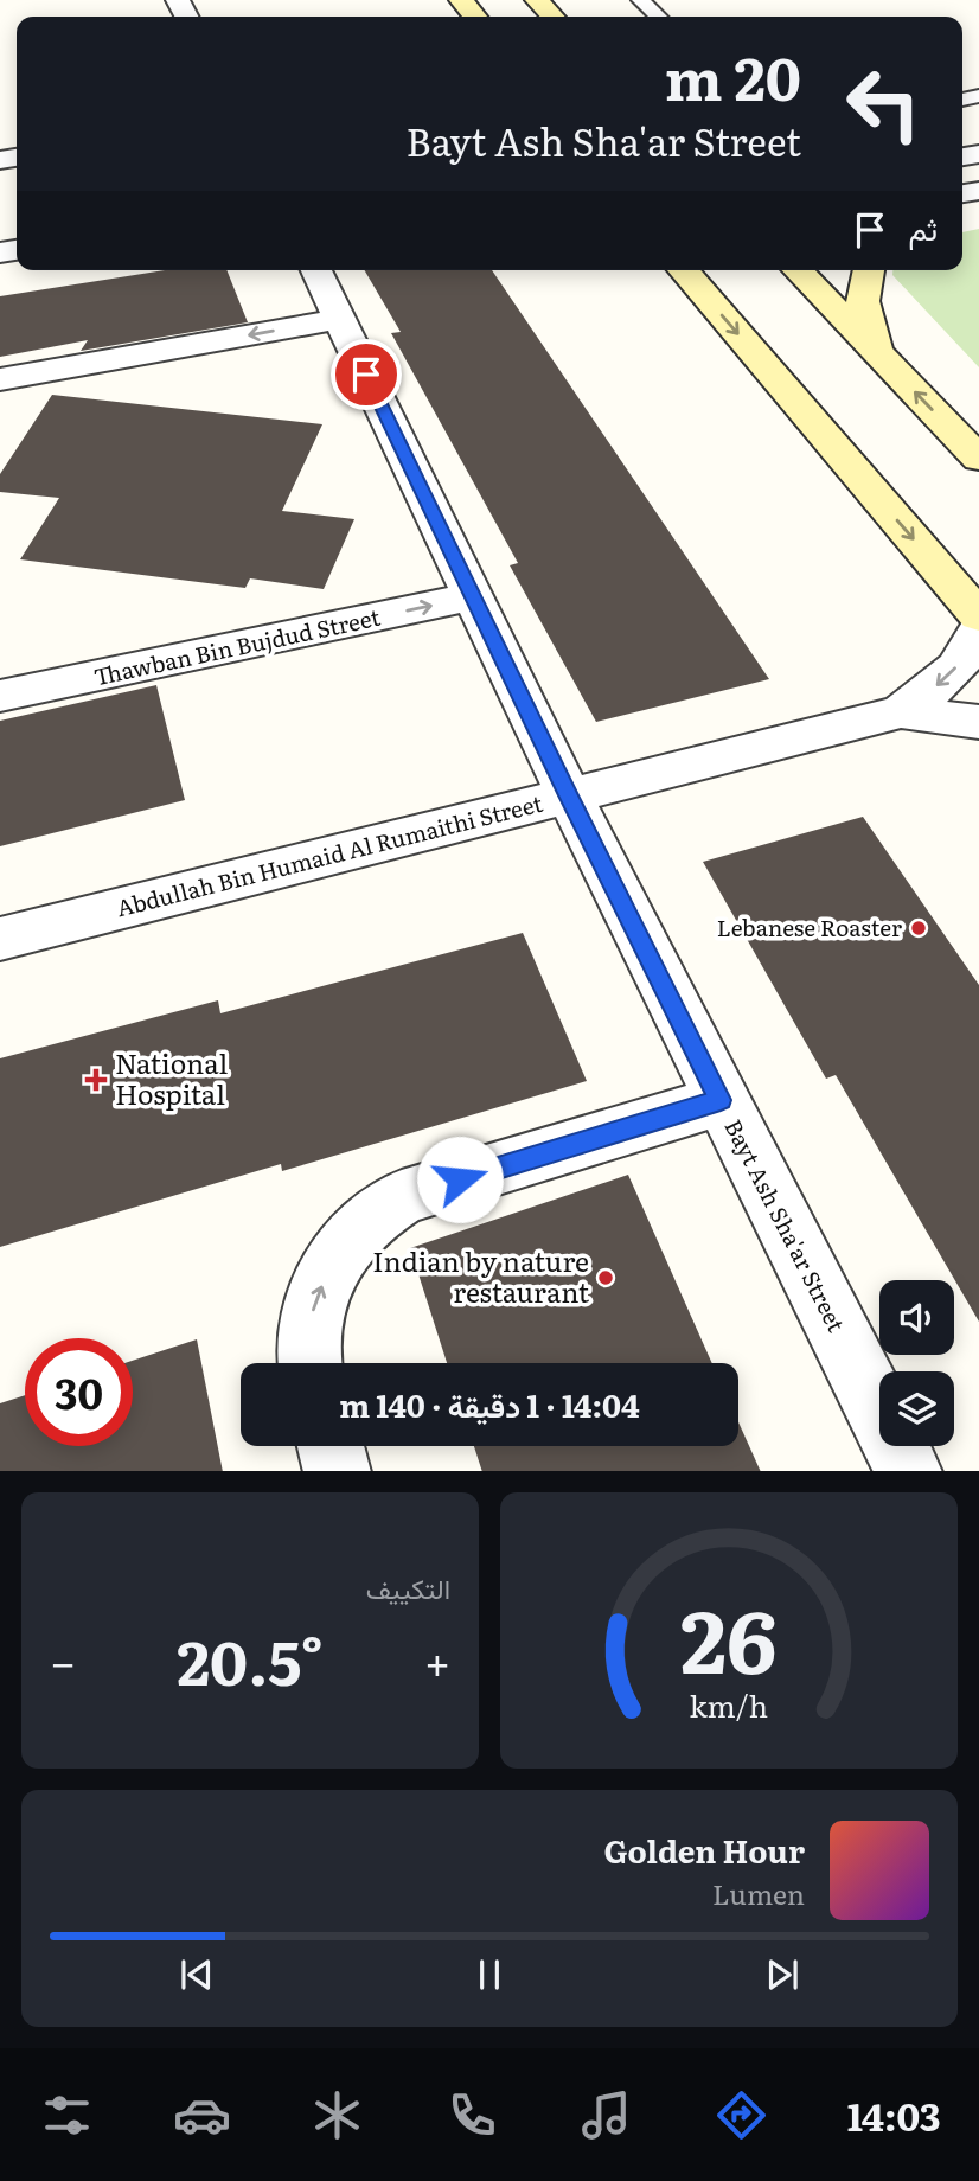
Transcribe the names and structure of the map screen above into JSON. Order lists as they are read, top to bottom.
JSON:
{
  "streets": {
    "street": ["Thawban Bin Bujdud Street", "Abdullah Bin Humaid Al Rumaithi Street", "Bayt Ash Sha'ar Street"]
  },
  "crossings": [
    ["Thawban Bin Bujdud Street", "Bayt Ash Sha'ar Street"],
    ["Abdullah Bin Humaid Al Rumaithi Street", "Bayt Ash Sha'ar Street"]
  ],
  "places": {
    "other": ["Lebanese Roaster", "Indian by nature restaurant"],
    "health": ["National Hospital"]
  },
  "page": {
    "turn": ["20 m", "Bayt Ash Sha'ar Street"],
    "then": "ثم",
    "limit": "30",
    "trip": "14:04 · 1 دقيقة · 140 m",
    "tile": "التكييف",
    "heat": ["−", "20.5°", "+"],
    "song": ["Golden Hour", "Lumen"],
    "tabs": "14:03",
    "gauge": ["26", "km/h"]
  }
}
